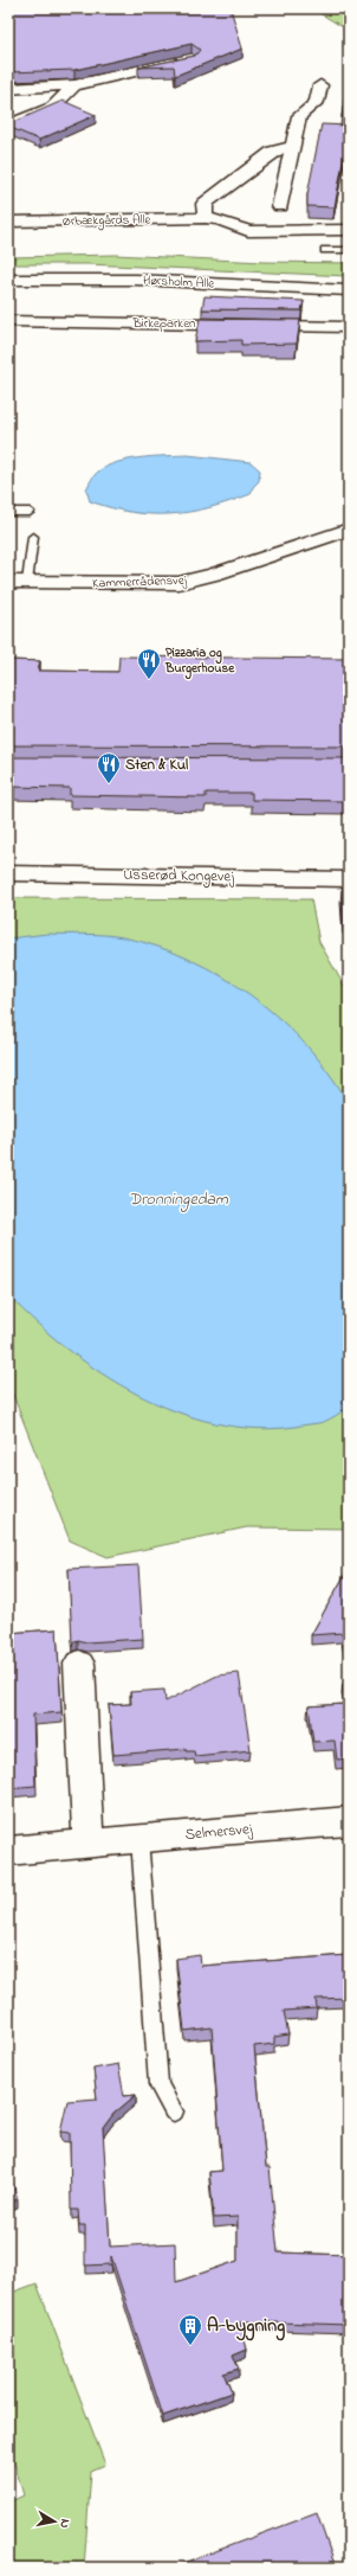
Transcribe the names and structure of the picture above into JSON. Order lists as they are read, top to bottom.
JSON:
{
  "streets": {
    "street": [
      "Ørbækgårds Alle",
      "Hørsholm Alle",
      "Birkeparken",
      "Kammerrådensvej",
      "Usserød Kongevej",
      "Selmersvej"
    ]
  },
  "water": ["Dronningedam"],
  "places": {
    "restaurant": ["Pizzaria og Burgerhouse", "Sten & Kul"],
    "building": ["A-bygning"]
  },
  "north": "right"
}
